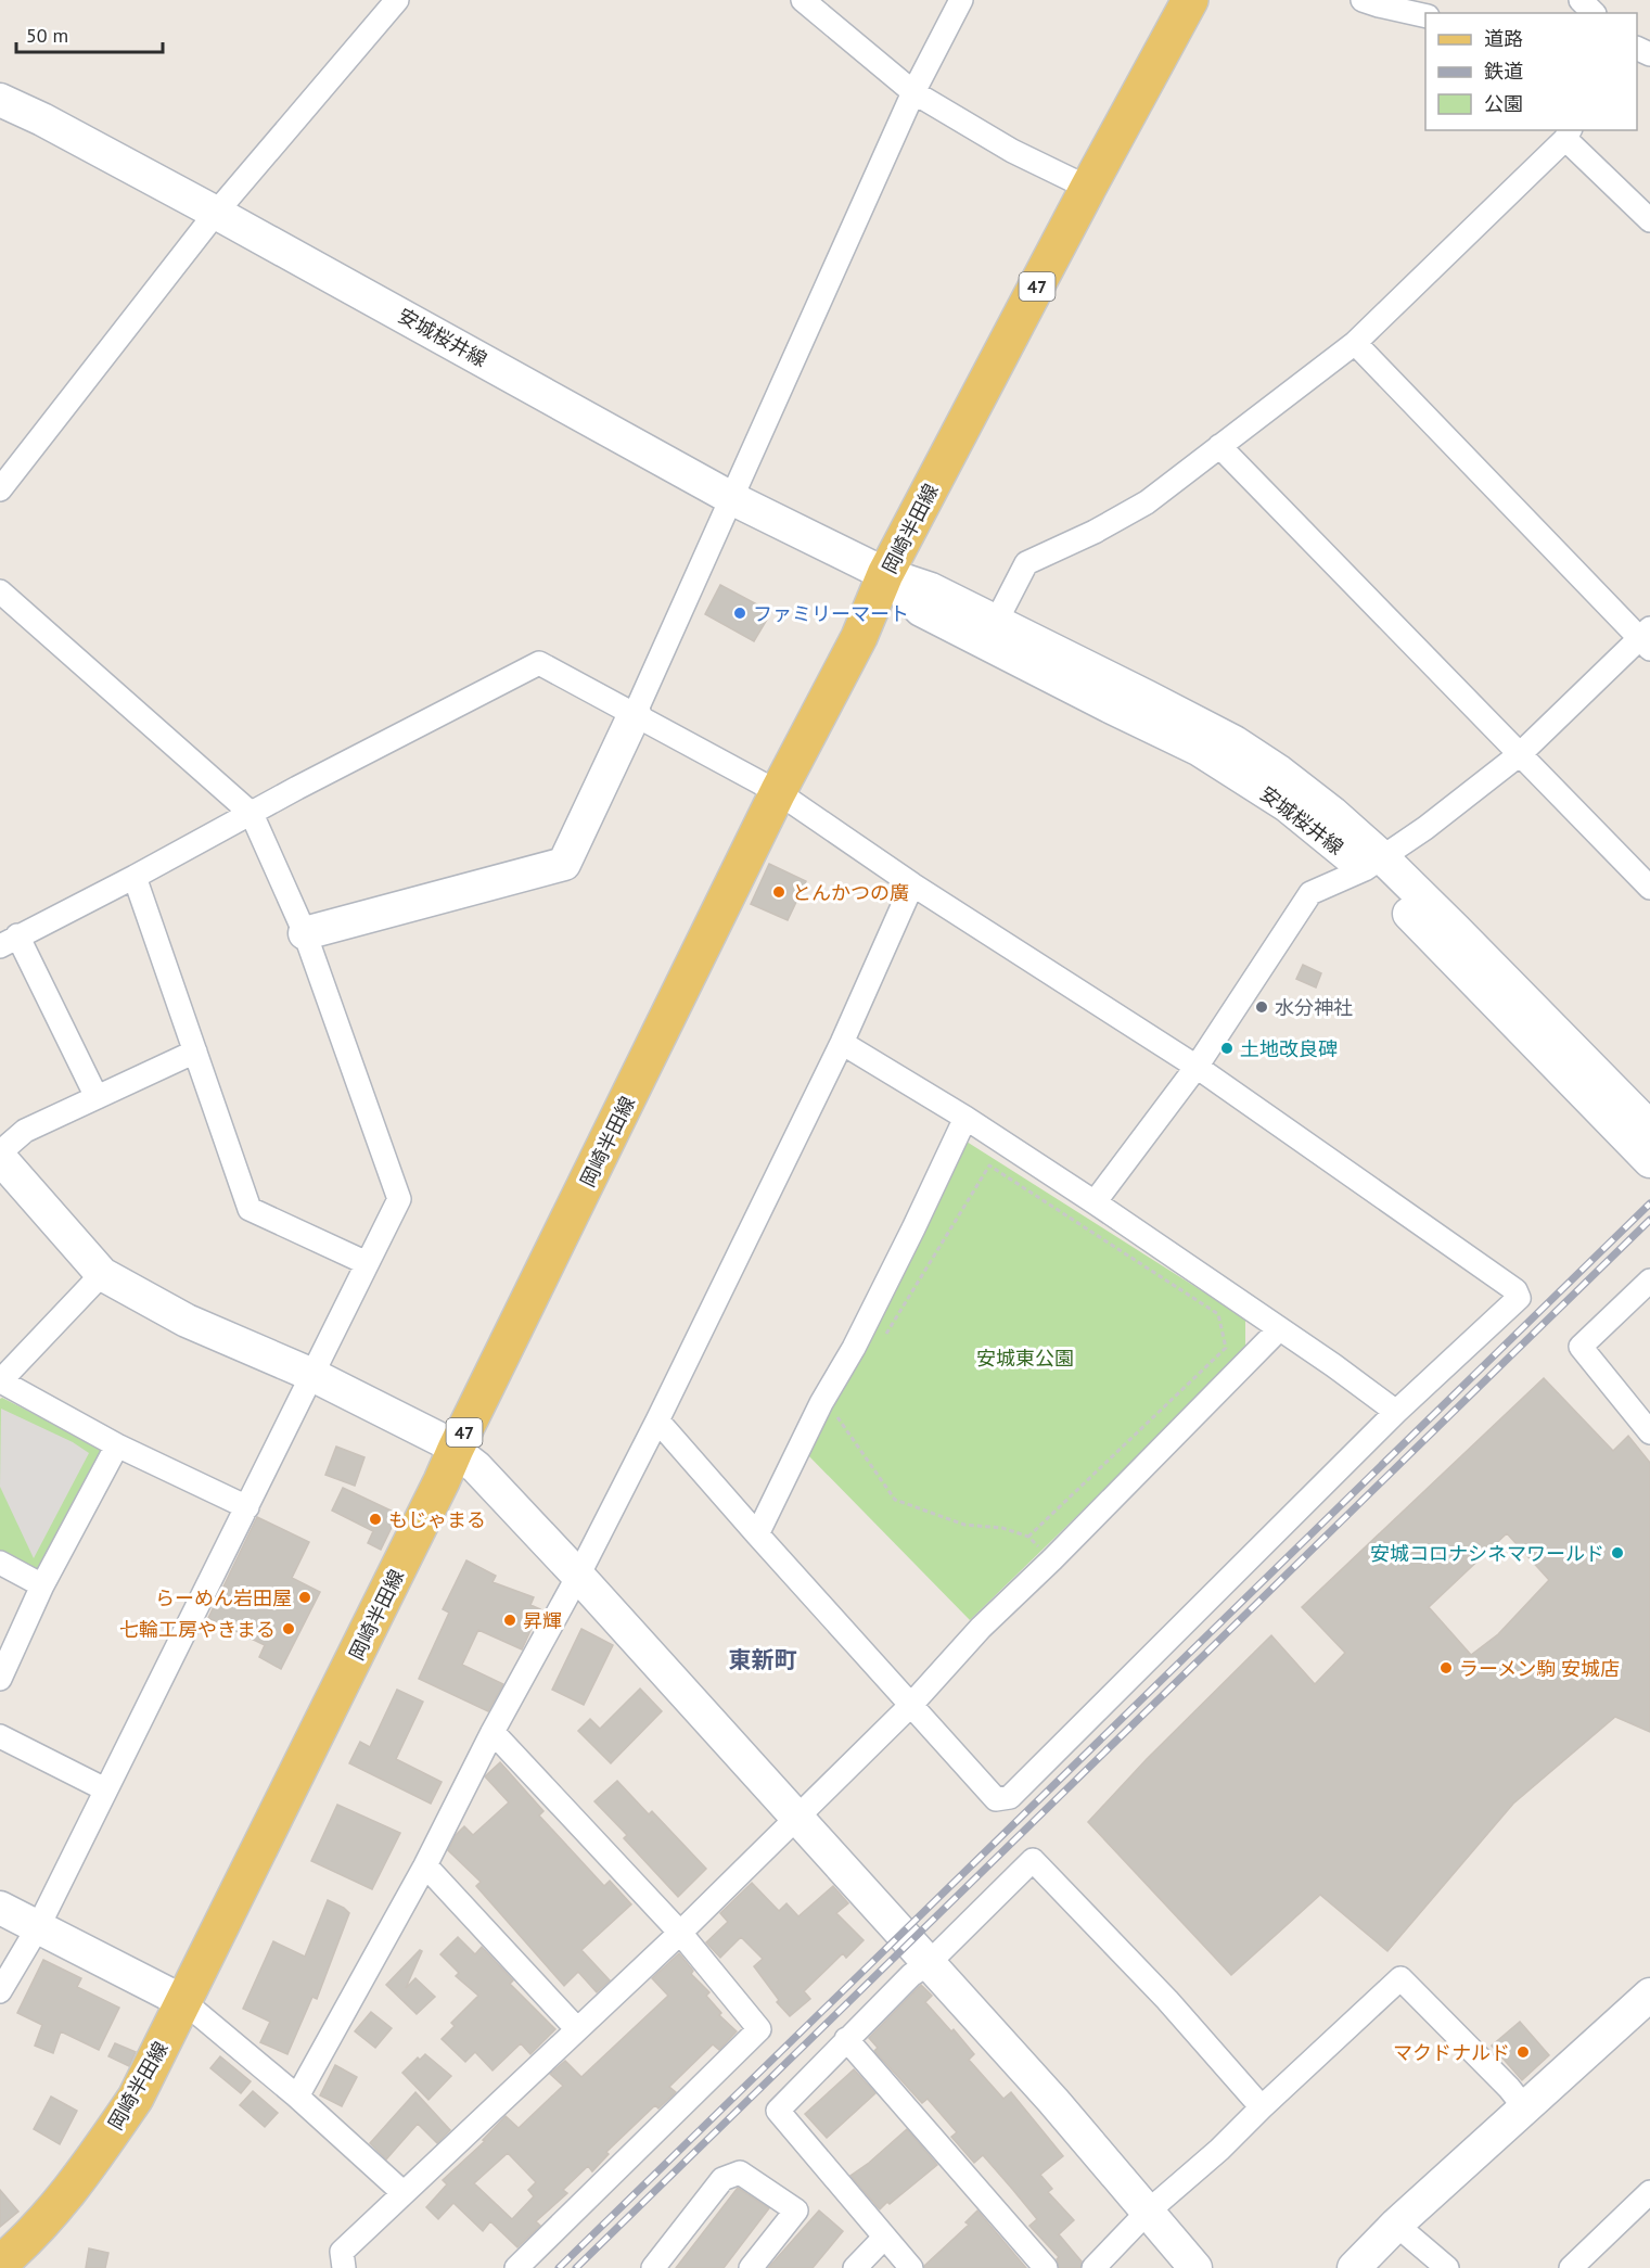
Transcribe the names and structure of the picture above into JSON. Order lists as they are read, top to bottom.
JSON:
{
  "streets": {
    "main road": ["47", "岡崎半田線"],
    "street": ["安城桜井線"]
  },
  "crossings": [
    ["安城桜井線", "岡崎半田線"]
  ],
  "districts": ["東新町"],
  "parks": ["安城東公園"],
  "places": [
    "ファミリーマート",
    "とんかつの廣",
    "水分神社",
    "土地改良碑",
    "もじゃまる",
    "安城コロナシネマワールド",
    "らーめん岩田屋",
    "昇輝",
    "七輪工房やきまる",
    "ラーメン駒 安城店",
    "マクドナルド"
  ],
  "legend": ["道路", "鉄道", "公園"],
  "scale_bar": "50 m"
}
